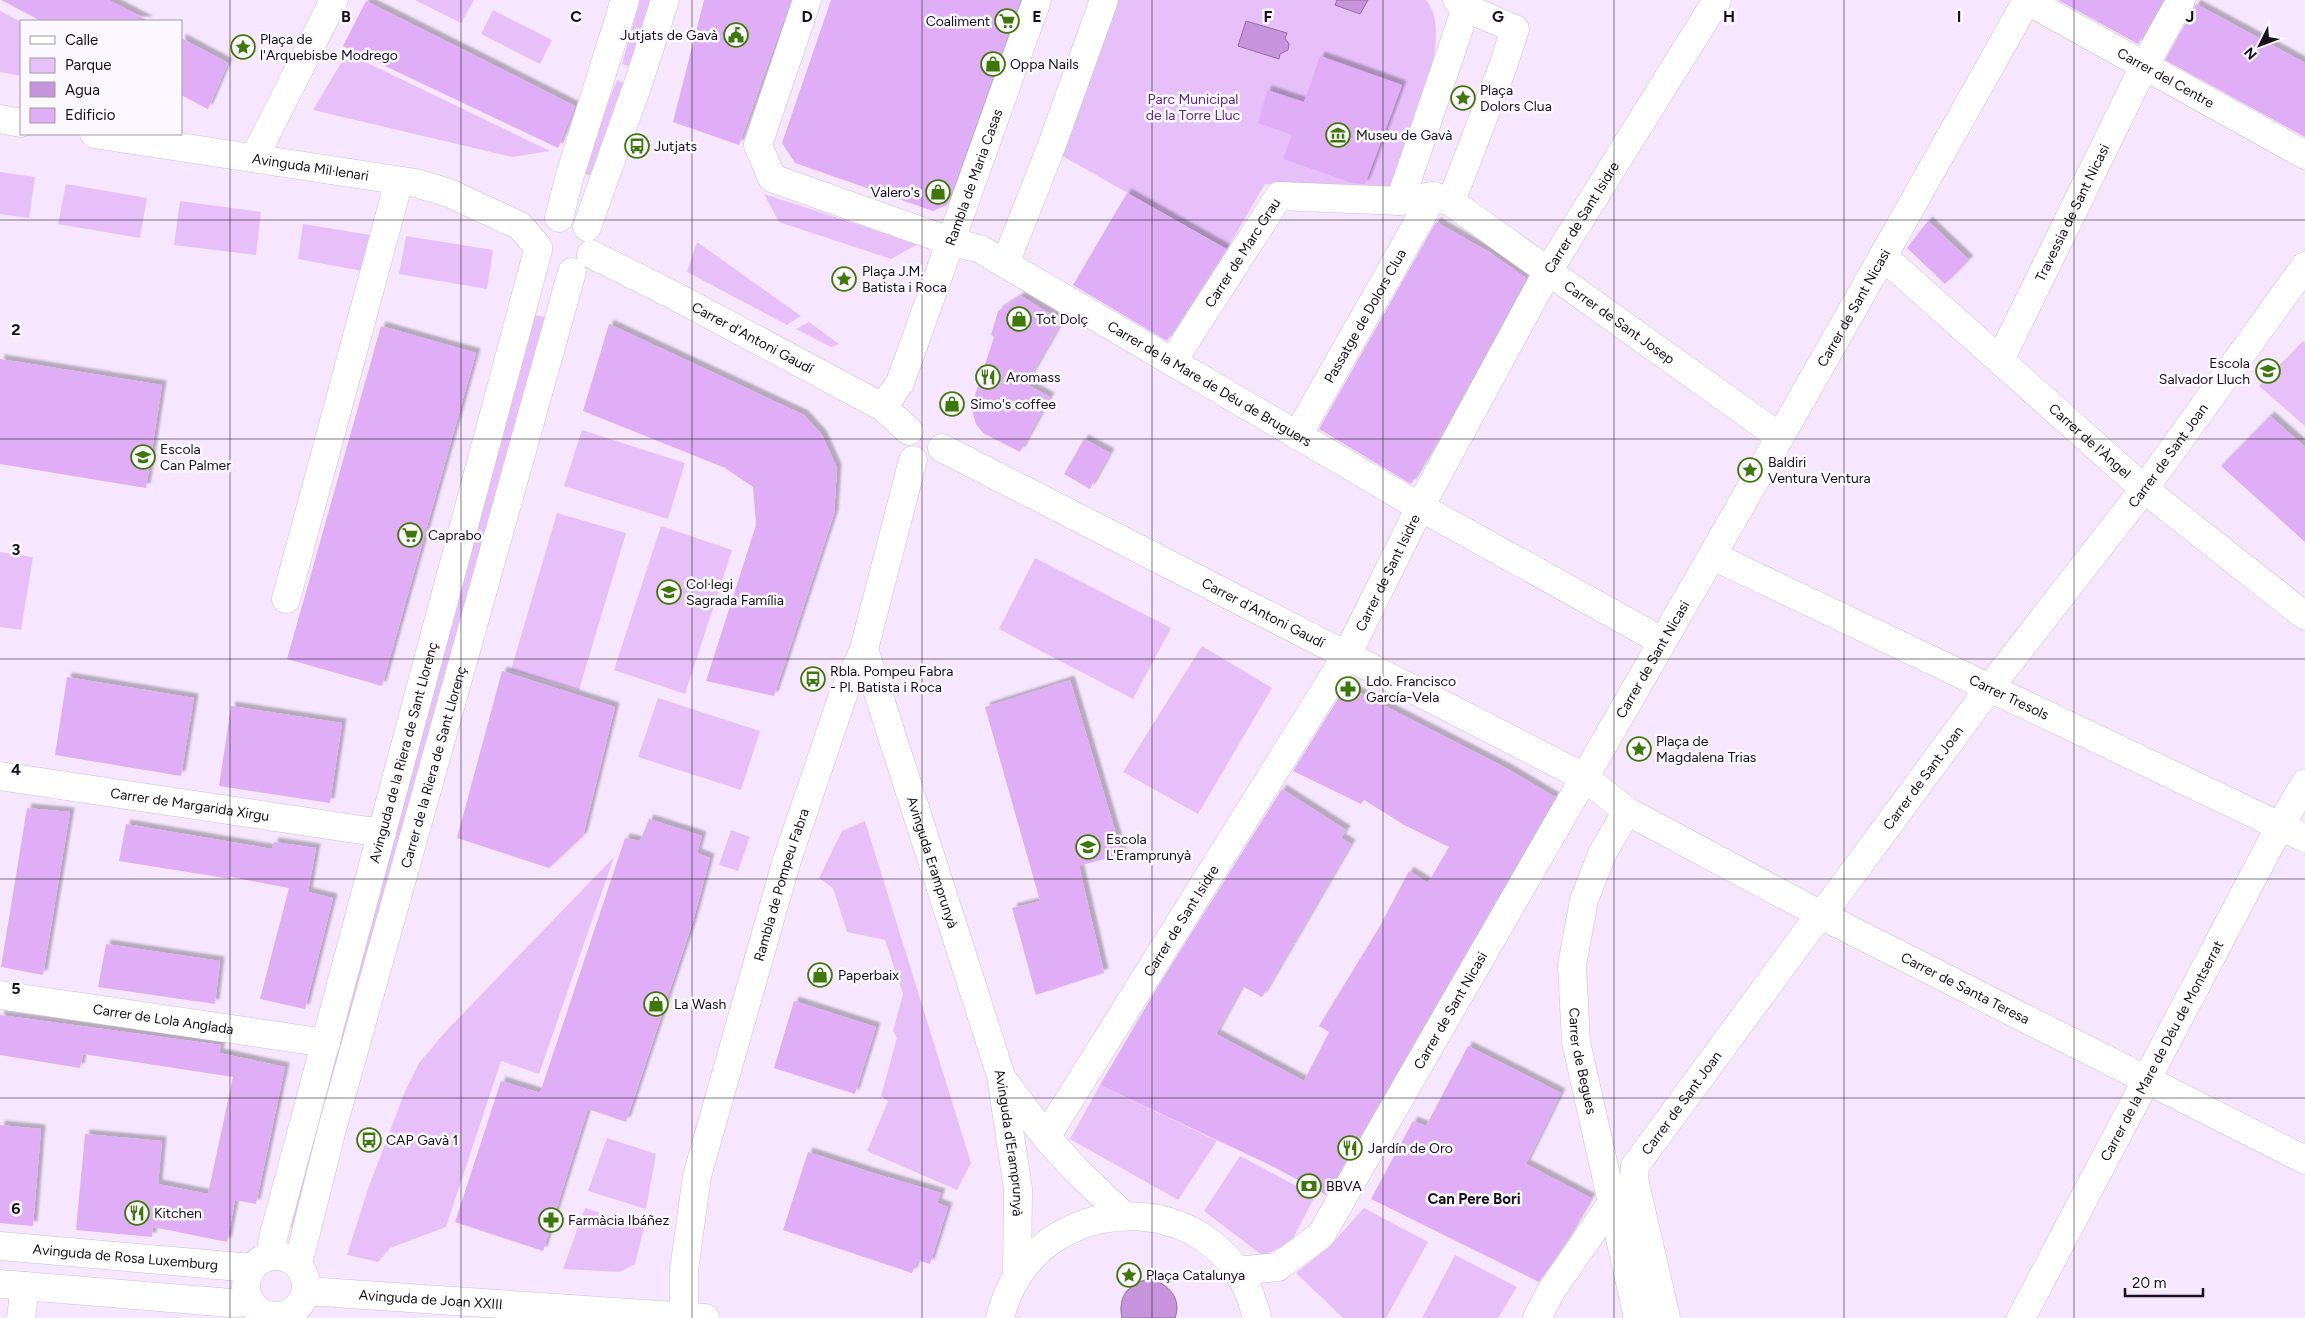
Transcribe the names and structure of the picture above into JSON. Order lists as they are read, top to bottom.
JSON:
{
  "streets": {
    "street": [
      "Carrer del Centre",
      "Avinguda Mil·lenari",
      "Rambla de Maria Casas",
      "Travessia de Sant Nicasi",
      "Carrer de Sant Isidre",
      "Carrer de Marc Grau",
      "Carrer de Sant Nicasi",
      "Passatge de Dolors Clua",
      "Carrer de Sant Josep",
      "Carrer d'Antoni Gaudí",
      "Carrer de la Mare de Déu de Bruguers",
      "Carrer de l'Àngel",
      "Carrer de Sant Joan",
      "Carrer Tresols",
      "Avinguda de la Riera de Sant Llorenç",
      "Carrer de la Riera de Sant Llorenç",
      "Carrer de Margarida Xirgu",
      "Avinguda Eramprunyà",
      "Rambla de Pompeu Fabra",
      "Carrer de Santa Teresa",
      "Carrer de Lola Anglada",
      "Carrer de la Mare de Déu de Montserrat",
      "Carrer de Begues",
      "Avinguda d'Eramprunyà",
      "Avinguda de Rosa Luxemburg",
      "Avinguda de Joan XXIII"
    ]
  },
  "crossings": [
    ["Carrer del Centre", "Travessia de Sant Nicasi"],
    ["Carrer del Centre", "Carrer de Sant Nicasi"],
    ["Avinguda Mil·lenari", "Carrer d'Antoni Gaudí"],
    ["Avinguda Mil·lenari", "Avinguda de la Riera de Sant Llorenç"],
    ["Avinguda Mil·lenari", "Carrer de la Riera de Sant Llorenç"],
    ["Rambla de Maria Casas", "Carrer d'Antoni Gaudí"],
    ["Rambla de Maria Casas", "Carrer de la Mare de Déu de Bruguers"],
    ["Travessia de Sant Nicasi", "Carrer de l'Àngel"],
    ["Carrer de Sant Isidre", "Carrer de Sant Josep"],
    ["Carrer de Sant Isidre", "Carrer d'Antoni Gaudí"],
    ["Carrer de Sant Isidre", "Carrer de la Mare de Déu de Bruguers"],
    ["Carrer de Sant Isidre", "Avinguda d'Eramprunyà"],
    ["Carrer de Marc Grau", "Carrer de la Mare de Déu de Bruguers"],
    ["Carrer de Sant Nicasi", "Carrer de Sant Josep"],
    ["Carrer de Sant Nicasi", "Carrer d'Antoni Gaudí"],
    ["Carrer de Sant Nicasi", "Carrer de la Mare de Déu de Bruguers"],
    ["Carrer de Sant Nicasi", "Carrer de l'Àngel"],
    ["Carrer de Sant Nicasi", "Carrer Tresols"],
    ["Passatge de Dolors Clua", "Carrer de Sant Josep"],
    ["Passatge de Dolors Clua", "Carrer de la Mare de Déu de Bruguers"],
    ["Carrer d'Antoni Gaudí", "Avinguda de la Riera de Sant Llorenç"],
    ["Carrer d'Antoni Gaudí", "Carrer de la Riera de Sant Llorenç"],
    ["Carrer d'Antoni Gaudí", "Rambla de Pompeu Fabra"],
    ["Carrer de l'Àngel", "Carrer de Sant Joan"],
    ["Carrer de Sant Joan", "Carrer Tresols"],
    ["Carrer de Sant Joan", "Carrer de Santa Teresa"],
    ["Carrer Tresols", "Carrer de la Mare de Déu de Montserrat"],
    ["Avinguda de la Riera de Sant Llorenç", "Carrer de la Riera de Sant Llorenç"],
    ["Avinguda de la Riera de Sant Llorenç", "Carrer de Margarida Xirgu"],
    ["Avinguda de la Riera de Sant Llorenç", "Carrer de Lola Anglada"],
    ["Avinguda de la Riera de Sant Llorenç", "Avinguda de Rosa Luxemburg"],
    ["Avinguda de la Riera de Sant Llorenç", "Avinguda de Joan XXIII"],
    ["Carrer de la Riera de Sant Llorenç", "Avinguda de Rosa Luxemburg"],
    ["Carrer de la Riera de Sant Llorenç", "Avinguda de Joan XXIII"],
    ["Avinguda Eramprunyà", "Rambla de Pompeu Fabra"],
    ["Avinguda Eramprunyà", "Avinguda d'Eramprunyà"],
    ["Rambla de Pompeu Fabra", "Avinguda de Joan XXIII"],
    ["Carrer de Santa Teresa", "Carrer de la Mare de Déu de Montserrat"],
    ["Carrer de Santa Teresa", "Carrer de Begues"],
    ["Avinguda de Rosa Luxemburg", "Avinguda de Joan XXIII"]
  ],
  "districts": ["Can Pere Bori"],
  "parks": ["Parc Municipal de la Torre Lluc"],
  "places": {
    "supermarket": ["Coaliment", "Caprabo"],
    "public building": ["Jutjats de Gavà"],
    "place": [
      "Plaça de l'Arquebisbe Modrego",
      "Plaça Dolors Clua",
      "Plaça J.M. Batista i Roca",
      "Baldiri Ventura Ventura",
      "Plaça de Magdalena Trias",
      "Plaça Catalunya"
    ],
    "shop": [
      "Oppa Nails",
      "Valero's",
      "Tot Dolç",
      "Simo's coffee",
      "Paperbaix",
      "La Wash"
    ],
    "museum": ["Museu de Gavà"],
    "bus stop": ["Jutjats", "Rbla. Pompeu Fabra - Pl. Batista i Roca", "CAP Gavà 1"],
    "school or university": [
      "Escola Salvador Lluch",
      "Escola Can Palmer",
      "Col·legi Sagrada Família",
      "Escola L'Eramprunyà"
    ],
    "restaurant": ["Aromass", "Jardín de Oro", "Kitchen"],
    "pharmacy": ["Ldo. Francisco García-Vela", "Farmàcia Ibáñez"],
    "bank": ["BBVA"]
  },
  "legend": [
    "Calle",
    "Parque",
    "Agua",
    "Edificio"
  ],
  "scale_bar": "20 m",
  "north": "bottom left",
  "grid": {
    "columns": [
      "B",
      "C",
      "D",
      "E",
      "F",
      "G",
      "H",
      "I",
      "J"
    ],
    "rows": [
      "2",
      "3",
      "4",
      "5",
      "6"
    ]
  }
}
